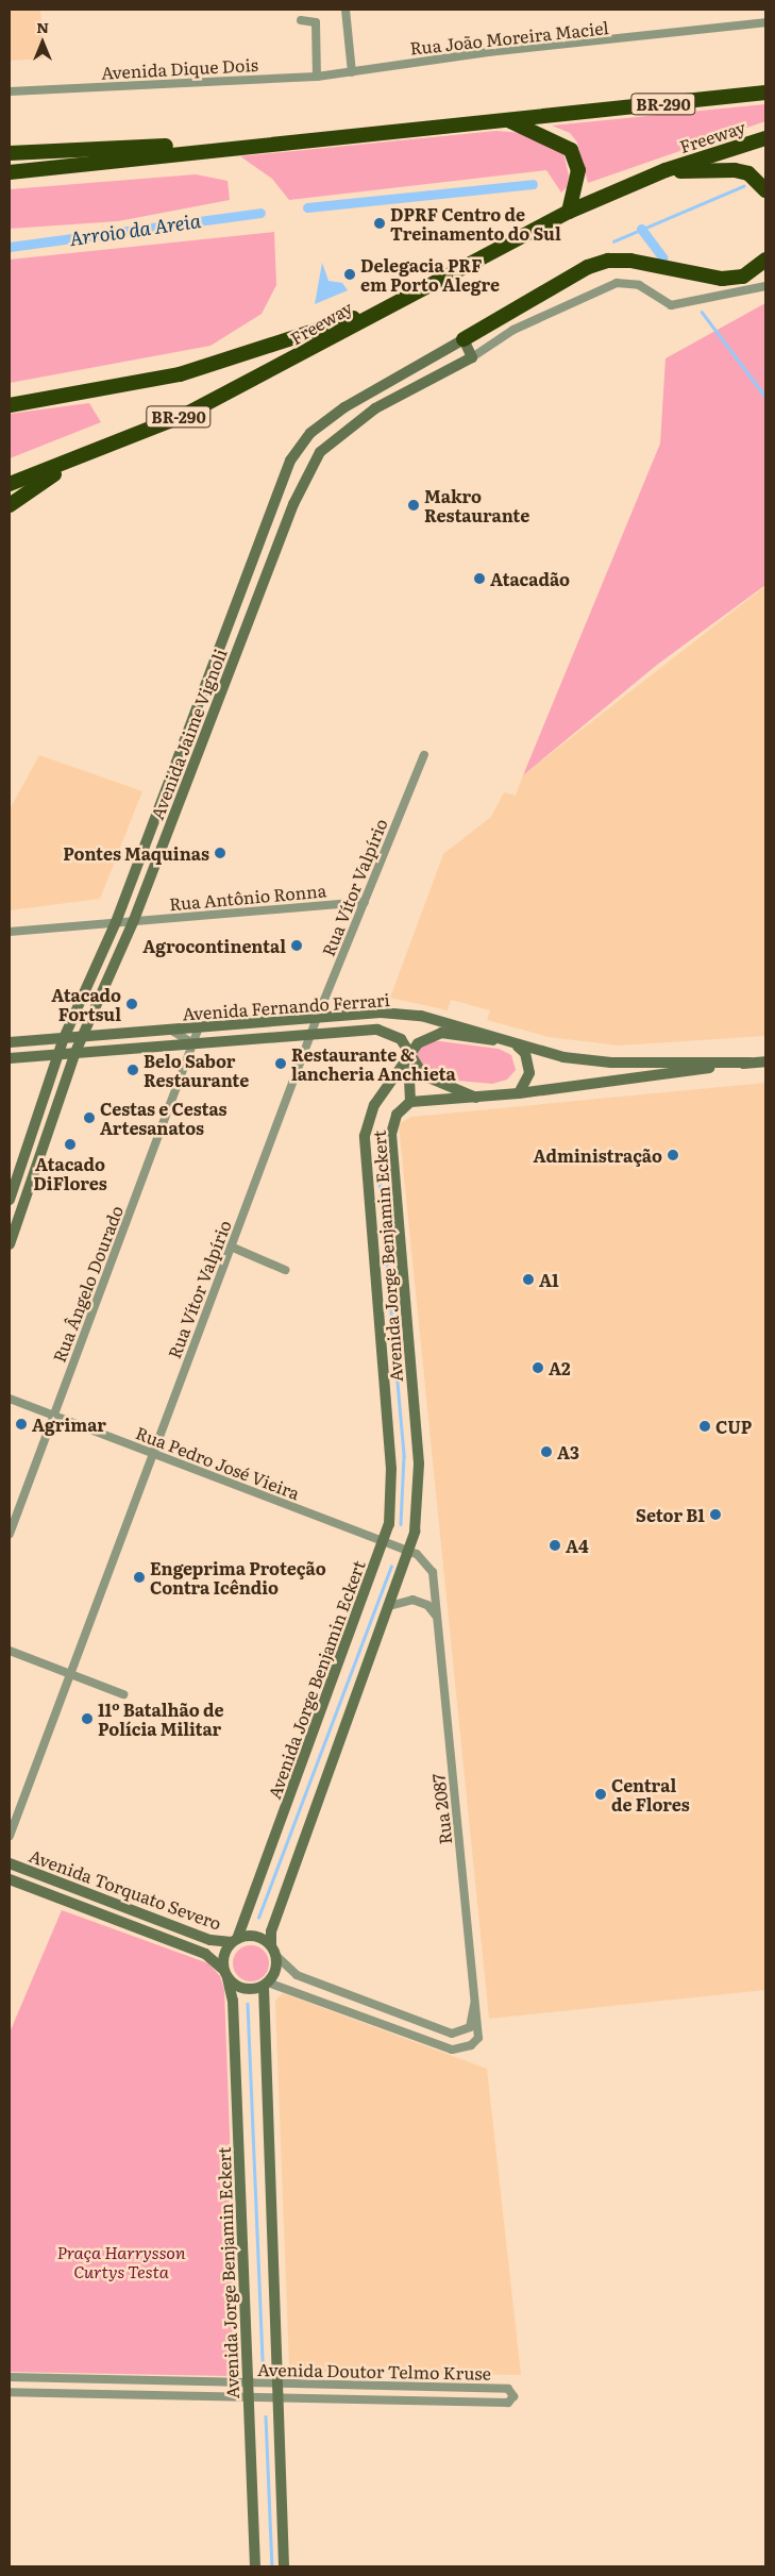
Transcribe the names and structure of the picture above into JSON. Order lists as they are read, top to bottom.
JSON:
{
  "streets": {
    "highway": ["BR-290", "Freeway"],
    "street": [
      "Rua João Moreira Maciel",
      "Avenida Dique Dois",
      "Avenida Jaime Vignoli",
      "Rua Vítor Valpírio",
      "Rua Antônio Ronna",
      "Avenida Fernando Ferrari",
      "Avenida Jorge Benjamin Eckert",
      "Rua Ângelo Dourado",
      "Rua Pedro José Vieira",
      "Rua 2087",
      "Avenida Torquato Severo",
      "Avenida Doutor Telmo Kruse"
    ]
  },
  "crossings": [
    ["Rua João Moreira Maciel", "Avenida Dique Dois"],
    ["Avenida Jaime Vignoli", "Rua Antônio Ronna"],
    ["Avenida Jaime Vignoli", "Avenida Fernando Ferrari"],
    ["Rua Vítor Valpírio", "Rua Antônio Ronna"],
    ["Rua Vítor Valpírio", "Avenida Fernando Ferrari"],
    ["Rua Vítor Valpírio", "Rua Pedro José Vieira"],
    ["Avenida Fernando Ferrari", "Avenida Jorge Benjamin Eckert"],
    ["Avenida Fernando Ferrari", "Rua Ângelo Dourado"],
    ["Avenida Jorge Benjamin Eckert", "Rua Pedro José Vieira"],
    ["Avenida Jorge Benjamin Eckert", "Rua 2087"],
    ["Avenida Jorge Benjamin Eckert", "Avenida Torquato Severo"],
    ["Avenida Jorge Benjamin Eckert", "Avenida Doutor Telmo Kruse"],
    ["Rua Ângelo Dourado", "Rua Pedro José Vieira"],
    ["Rua Pedro José Vieira", "Rua 2087"],
    ["Rua 2087", "Avenida Torquato Severo"]
  ],
  "water": ["Arroio da Areia"],
  "parks": ["Praça Harrysson Curtys Testa"],
  "places": [
    "DPRF Centro de Treinamento do Sul",
    "Delegacia PRF em Porto Alegre",
    "Makro Restaurante",
    "Atacadão",
    "Pontes Maquinas",
    "Agrocontinental",
    "Atacado Fortsul",
    "Restaurante & lancheria Anchieta",
    "Belo Sabor Restaurante",
    "Cestas e Cestas Artesanatos",
    "Atacado DiFlores",
    "Administração",
    "A1",
    "A2",
    "Agrimar",
    "CUP",
    "A3",
    "Setor B1",
    "A4",
    "Engeprima Proteção Contra Icêndio",
    "11º Batalhão de Polícia Militar",
    "Central de Flores"
  ],
  "north": "top"
}
